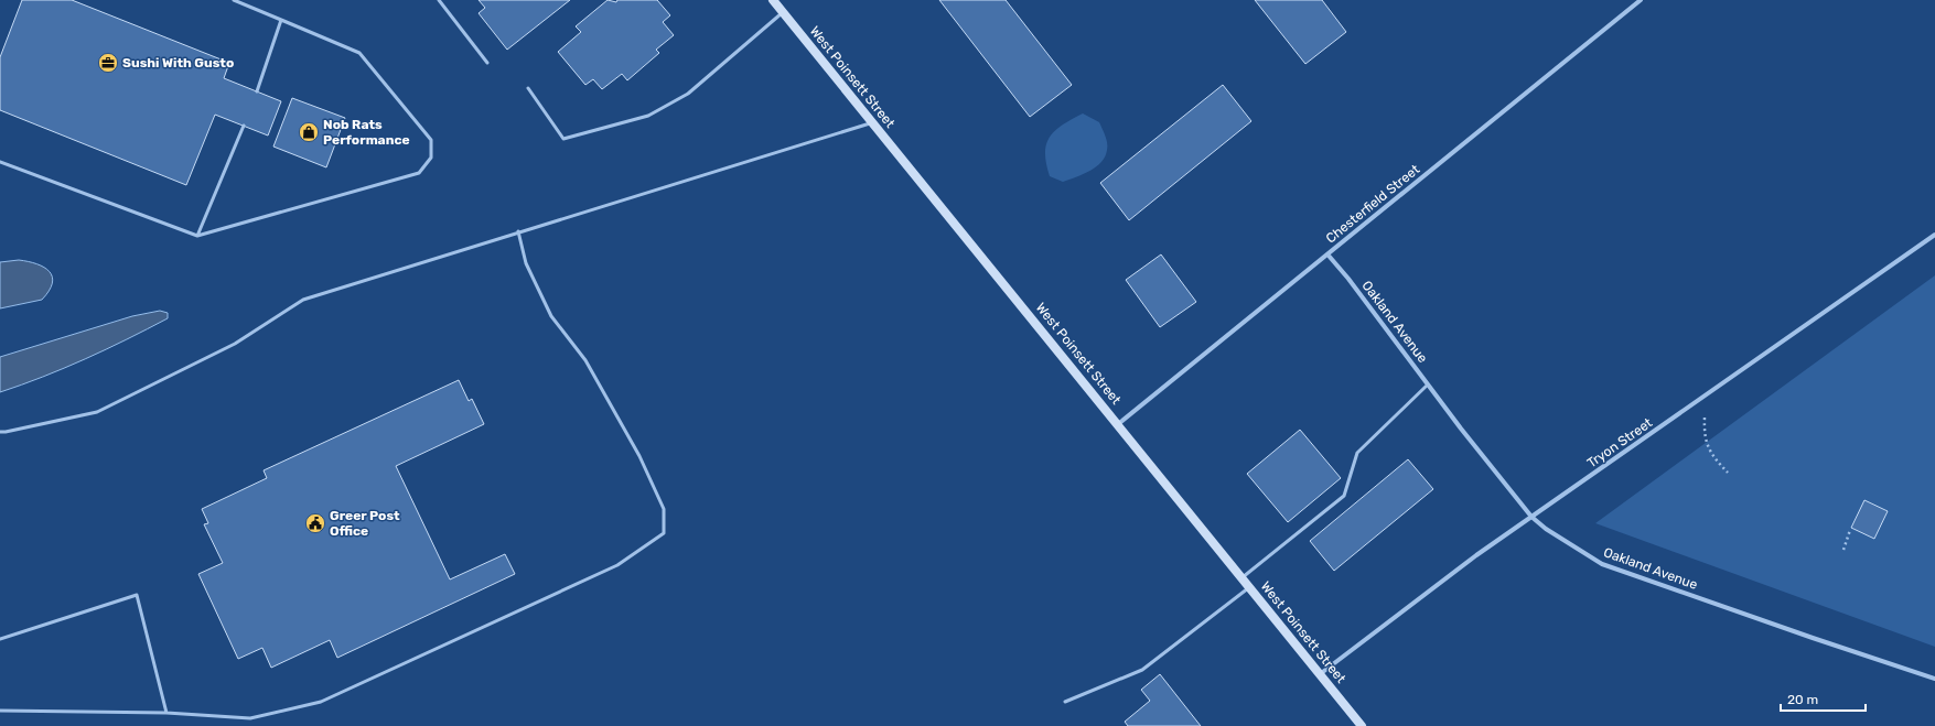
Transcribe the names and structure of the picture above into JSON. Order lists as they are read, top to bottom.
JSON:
{
  "streets": {
    "main road": ["West Poinsett Street"],
    "street": ["Chesterfield Street", "Oakland Avenue", "Tryon Street"]
  },
  "crossings": [
    ["West Poinsett Street", "Chesterfield Street"],
    ["West Poinsett Street", "Tryon Street"],
    ["Chesterfield Street", "Oakland Avenue"],
    ["Oakland Avenue", "Tryon Street"]
  ],
  "places": {
    "office": ["Sushi With Gusto"],
    "shop": ["Nob Rats Performance"],
    "public building": ["Greer Post Office"]
  },
  "scale_bar": "20 m"
}
